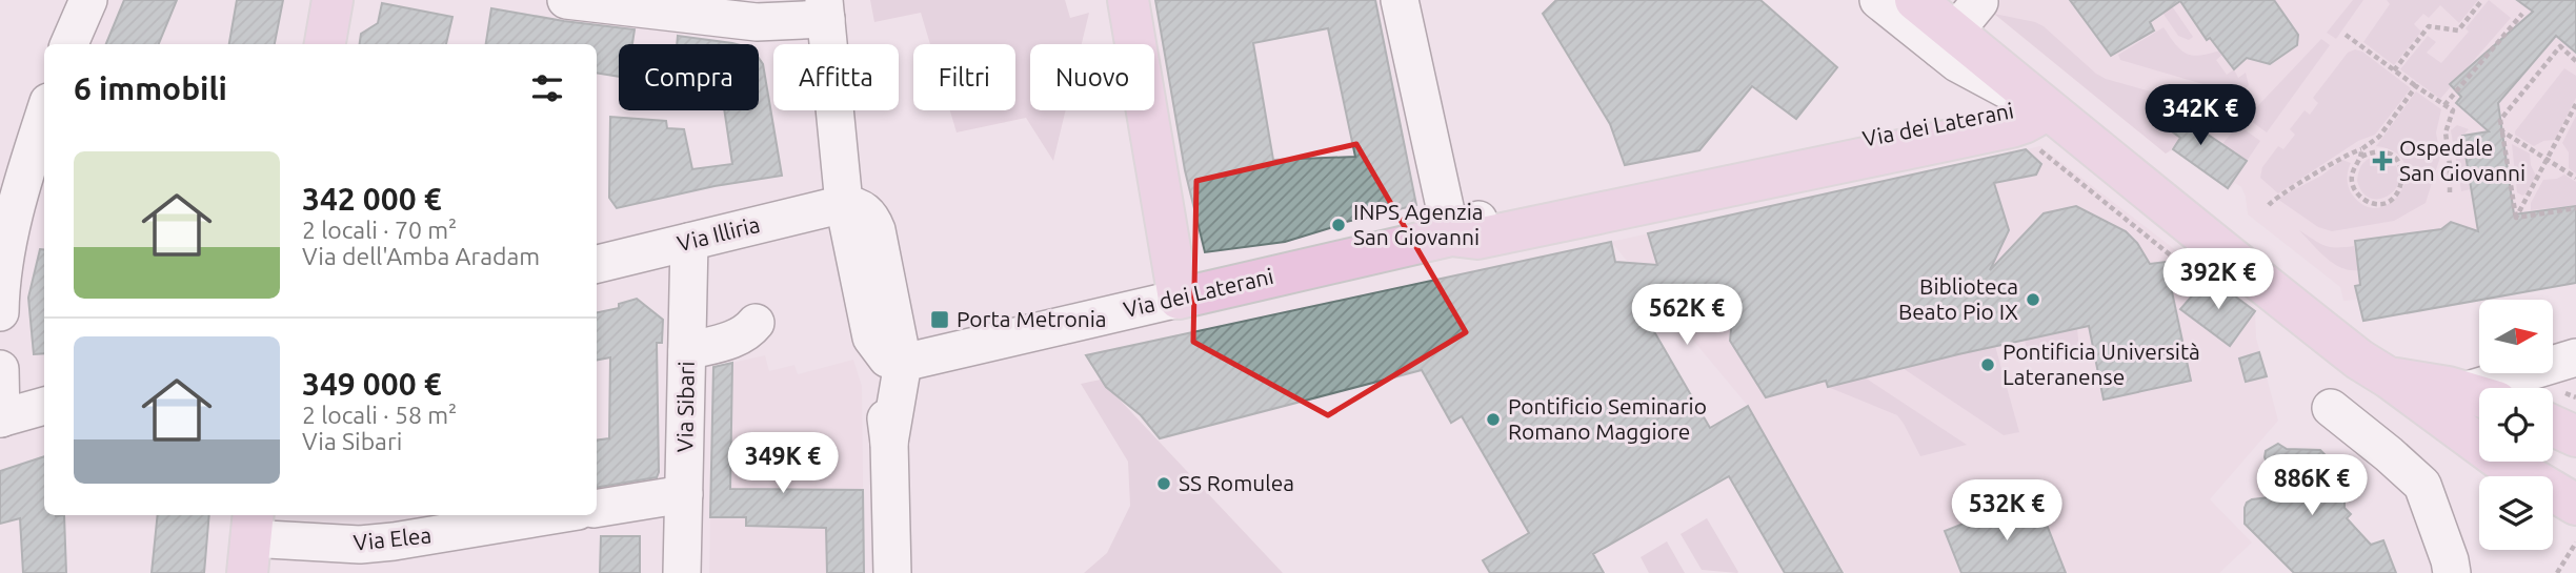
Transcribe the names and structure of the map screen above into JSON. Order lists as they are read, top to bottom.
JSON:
{
  "streets": {
    "main road": ["Via dei Laterani"],
    "street": ["Via Illiria", "Via Sibari", "Via Elea"]
  },
  "crossings": [
    ["Via Illiria", "Via Sibari"]
  ],
  "places": {
    "health": ["Ospedale San Giovanni"],
    "other": [
      "INPS Agenzia San Giovanni",
      "Biblioteca Beato Pio IX",
      "Pontificia Università Lateranense",
      "Pontificio Seminario Romano Maggiore",
      "SS Romulea"
    ],
    "transit": ["Porta Metronia"]
  },
  "north": "right",
  "page": {
    "chip": [
      "Compra",
      "Affitta",
      "Filtri",
      "Nuovo"
    ],
    "heading": "6 immobili",
    "price": [
      "342K €",
      "392K €",
      "562K €",
      "349K €",
      "886K €",
      "532K €"
    ],
    "list": [
      {
        "name": "342 000 €",
        "note": "2 locali · 70 m² · Via dell'Amba Aradam"
      },
      {
        "name": "349 000 €",
        "note": "2 locali · 58 m² · Via Sibari"
      }
    ]
  }
}
